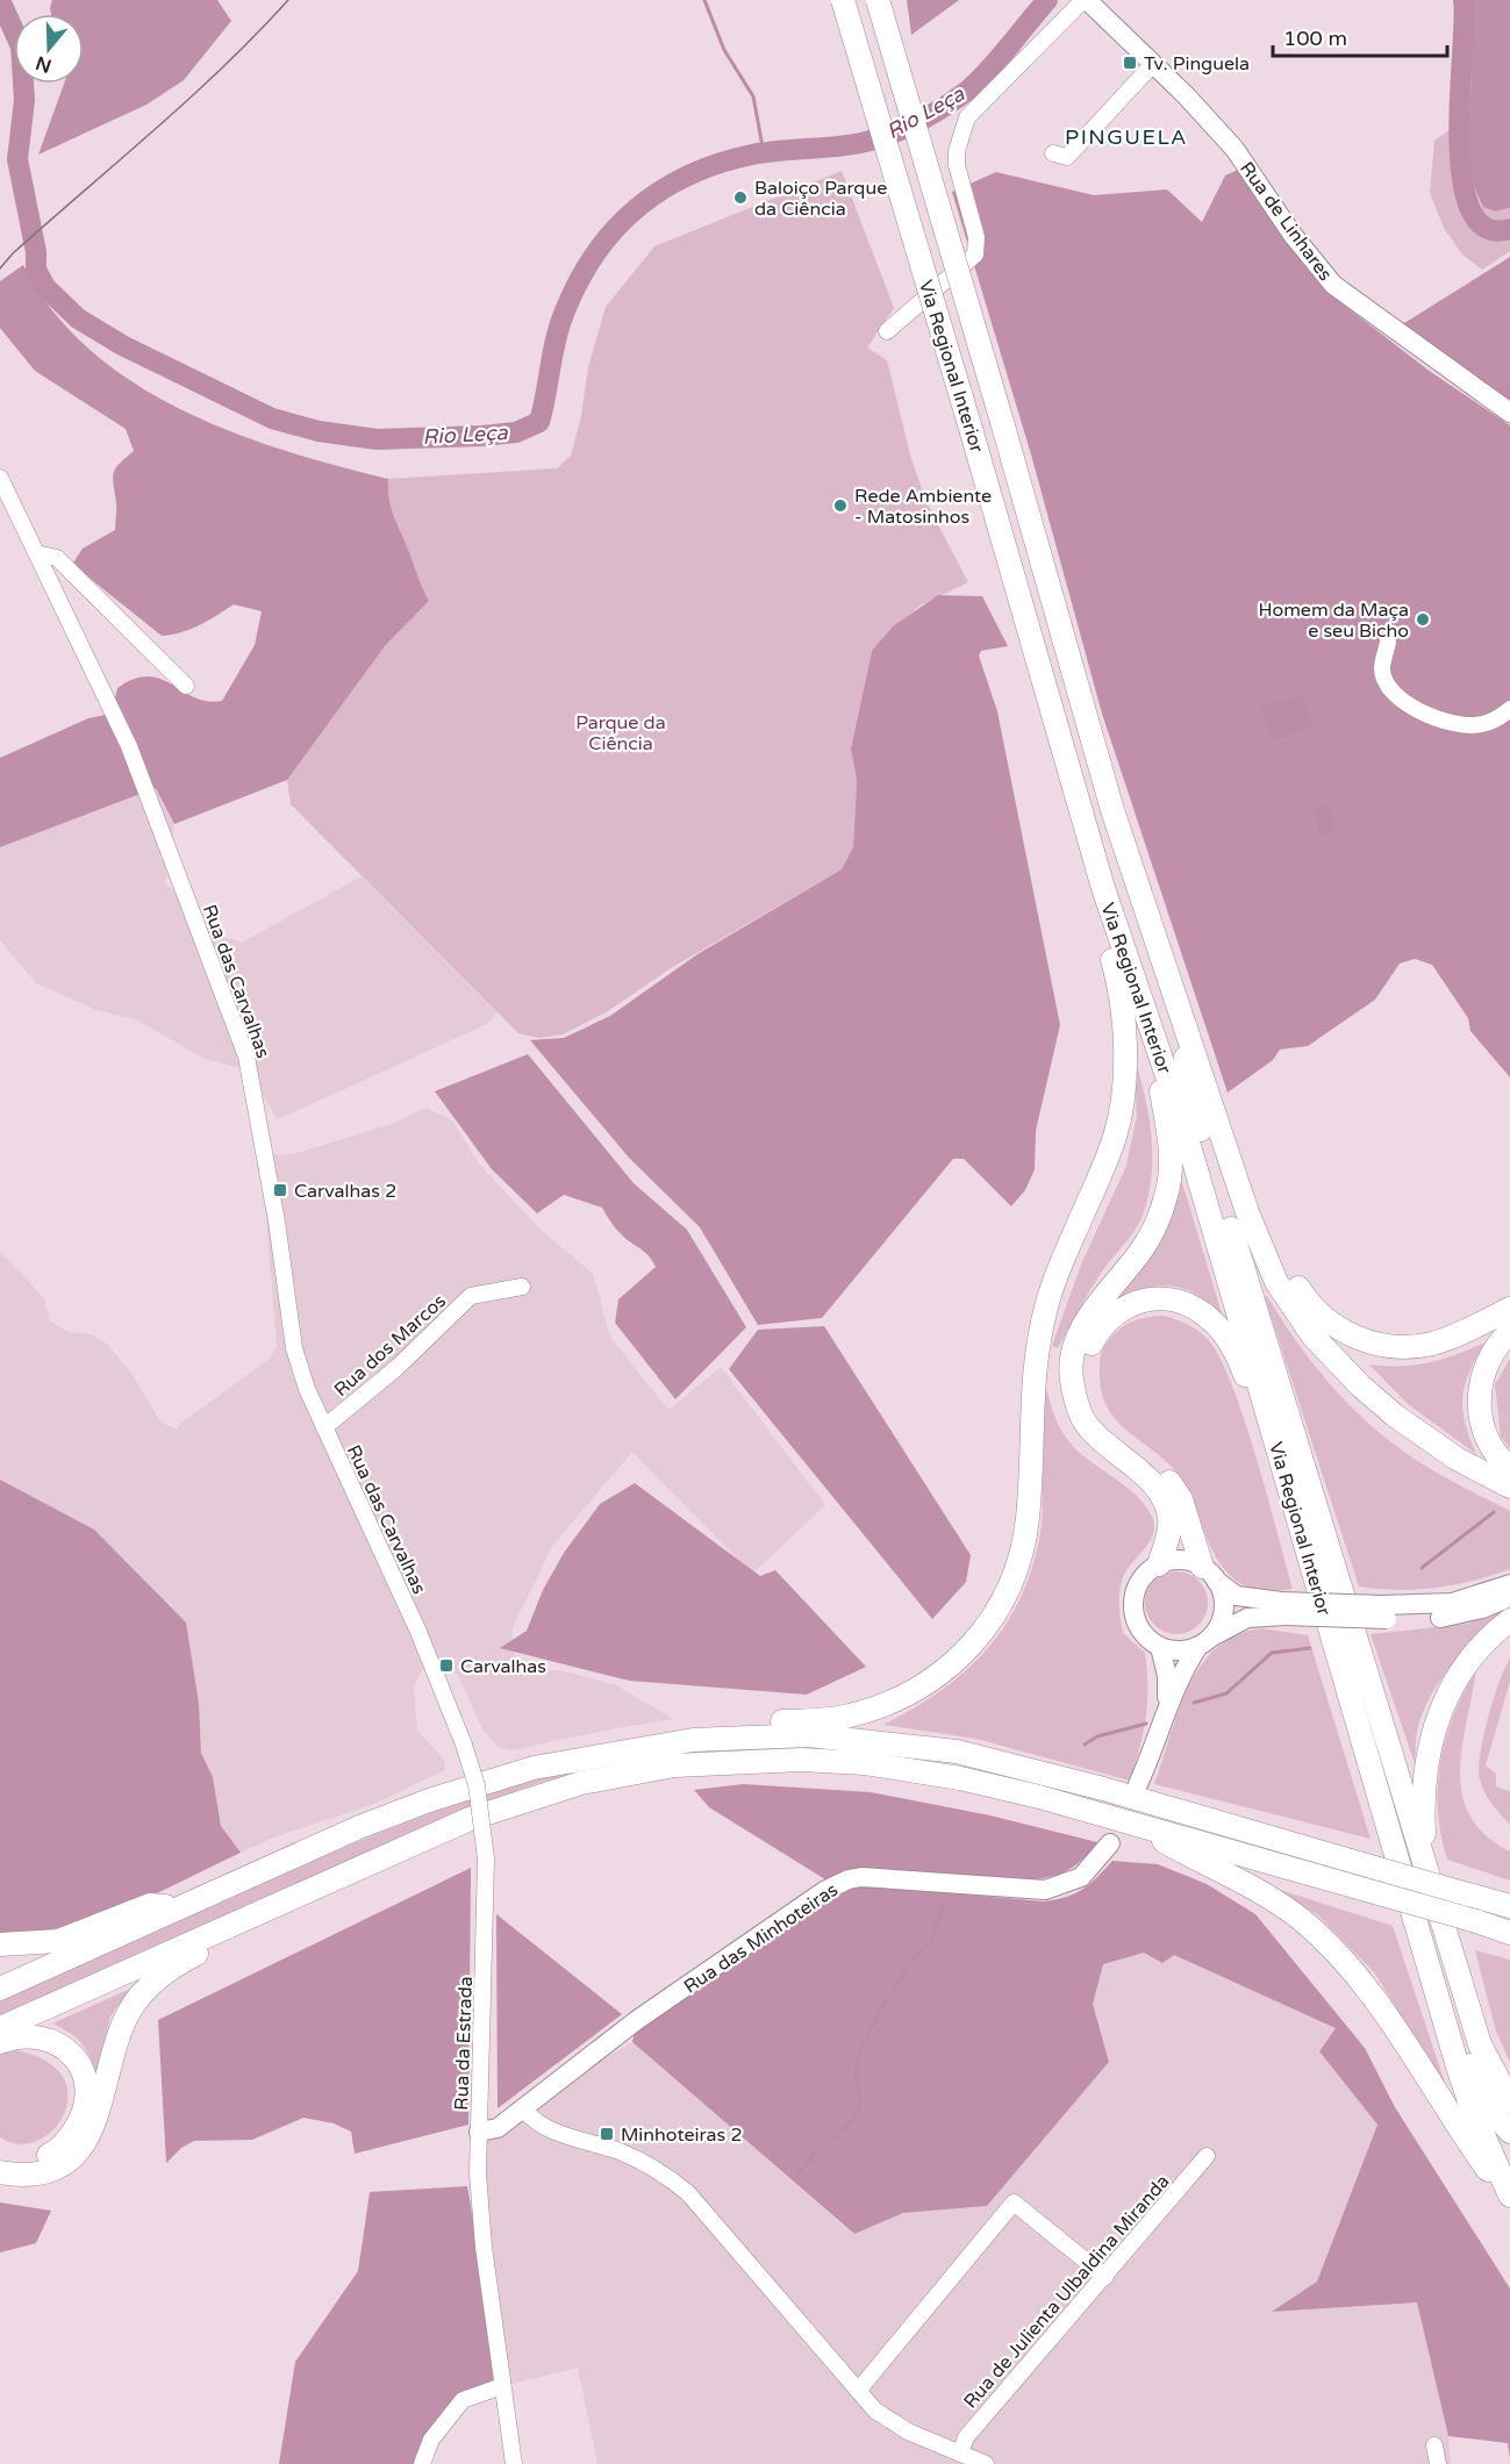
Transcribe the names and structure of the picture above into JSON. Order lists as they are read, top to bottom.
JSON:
{
  "streets": {
    "highway": ["Via Regional Interior"],
    "main road": ["Rua de Linhares", "Rua das Minhoteiras"],
    "street": [
      "Rua das Carvalhas",
      "Rua dos Marcos",
      "Rua da Estrada",
      "Rua de Julienta Ulbaldina Miranda"
    ]
  },
  "crossings": [
    ["Rua das Carvalhas", "Rua dos Marcos"],
    ["Rua das Carvalhas", "Rua da Estrada"],
    ["Rua das Minhoteiras", "Rua da Estrada"]
  ],
  "districts": ["PINGUELA"],
  "water": ["Rio Leça"],
  "parks": ["Parque da Ciência"],
  "places": {
    "transit": [
      "Tv. Pinguela",
      "Carvalhas 2",
      "Carvalhas",
      "Minhoteiras 2"
    ],
    "other": ["Baloiço Parque da Ciência", "Rede Ambiente - Matosinhos", "Homem da Maça e seu Bicho"]
  },
  "scale_bar": "100 m",
  "north": "bottom"
}
